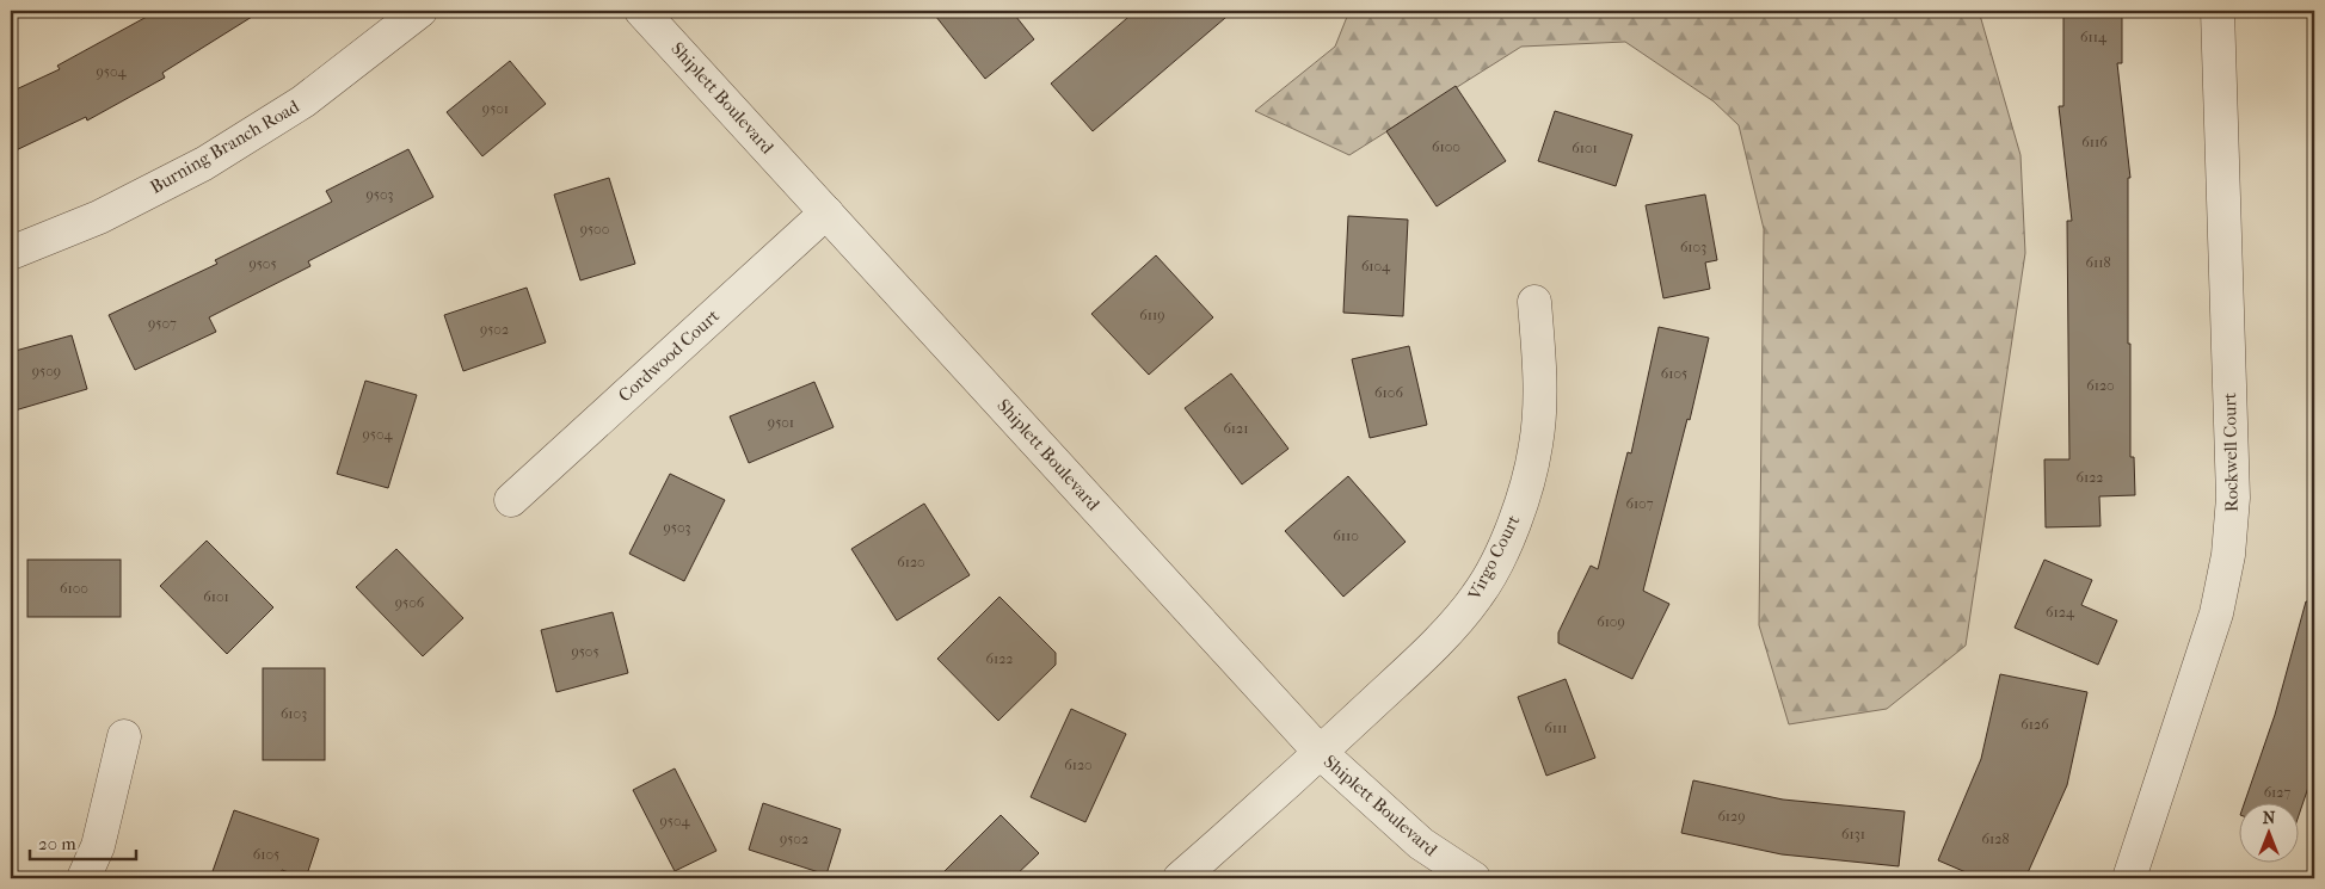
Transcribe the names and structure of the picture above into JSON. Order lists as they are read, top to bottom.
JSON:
{
  "streets": {
    "street": [
      "Shiplett Boulevard",
      "Burning Branch Road",
      "Cordwood Court",
      "Rockwell Court",
      "Virgo Court"
    ]
  },
  "crossings": [
    ["Shiplett Boulevard", "Cordwood Court"],
    ["Shiplett Boulevard", "Virgo Court"]
  ],
  "house_numbers": [
    "6114",
    "9504",
    "9501",
    "6116",
    "6100",
    "6101",
    "9503",
    "9500",
    "6103",
    "6118",
    "9505",
    "6104",
    "6119",
    "9507",
    "9502",
    "9509",
    "6105",
    "6120",
    "6106",
    "9501",
    "6121",
    "9504",
    "6122",
    "6107",
    "9503",
    "6110",
    "6120",
    "6100",
    "6101",
    "9506",
    "6124",
    "6109",
    "9505",
    "6122",
    "6103",
    "6126",
    "6111",
    "6120",
    "6127",
    "6129",
    "9504",
    "6131",
    "9502",
    "6128",
    "6105"
  ],
  "scale_bar": "20 m",
  "north": "top"
}
